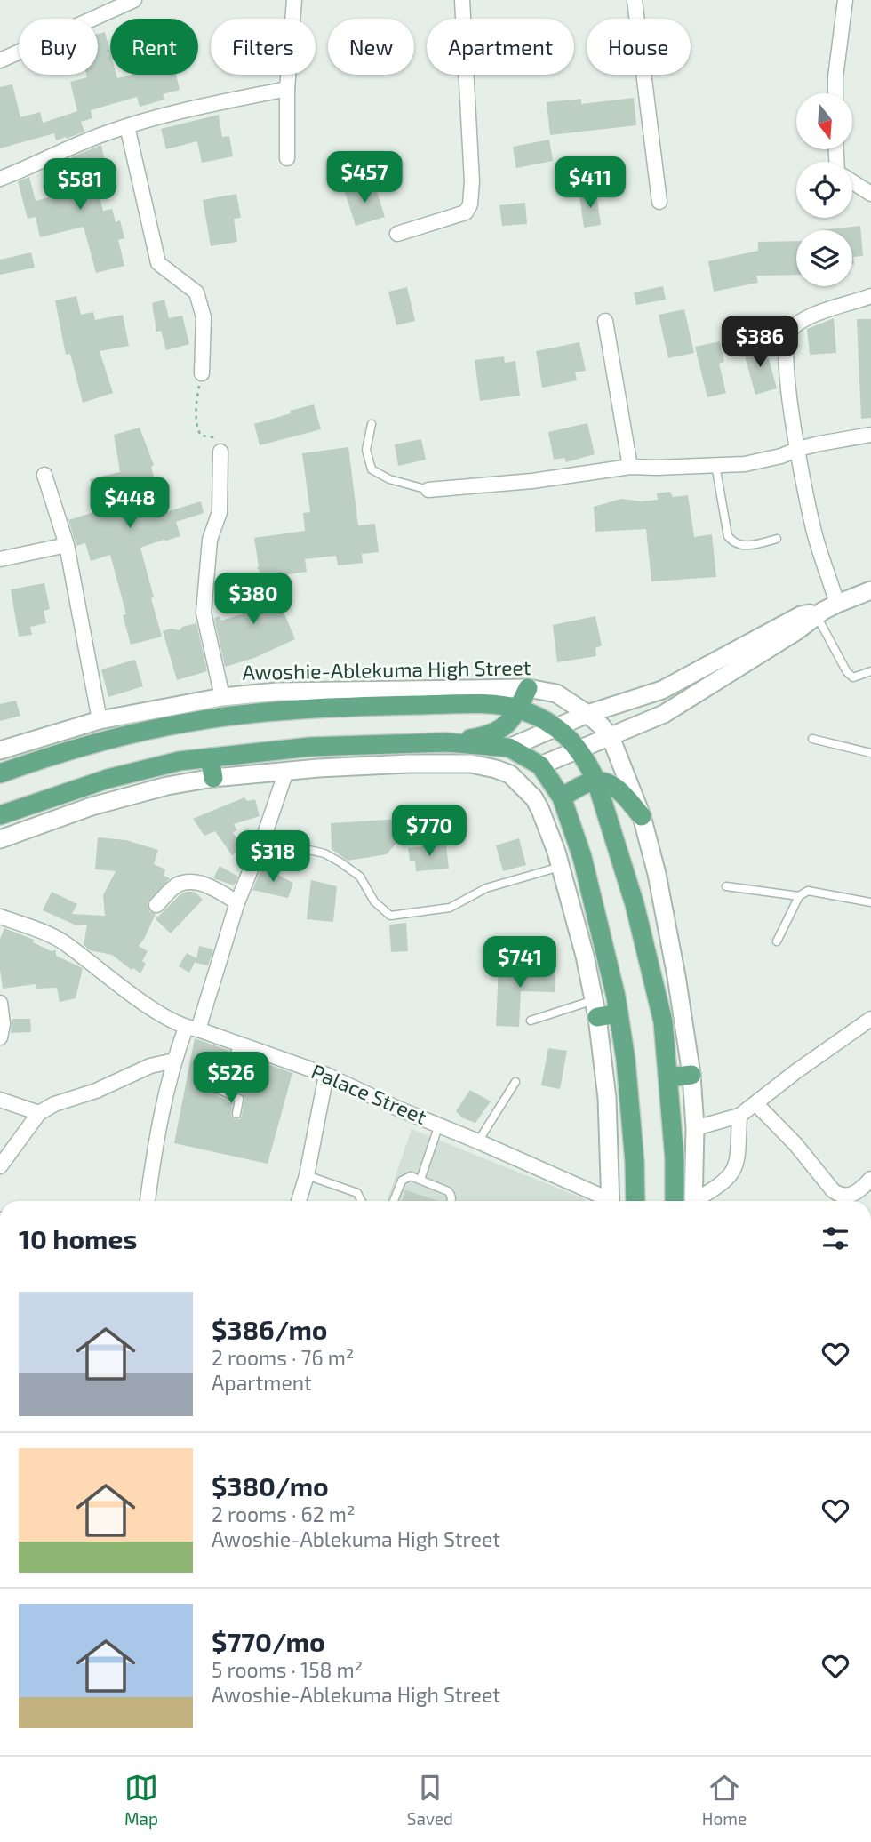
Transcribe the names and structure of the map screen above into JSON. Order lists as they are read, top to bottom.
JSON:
{
  "streets": {
    "main road": ["Awoshie-Ablekuma High Street"],
    "street": ["Palace Street"]
  },
  "north": "bottom",
  "page": {
    "chip": [
      "Buy",
      "Rent",
      "Filters",
      "New",
      "Apartment",
      "House"
    ],
    "price": [
      "$457",
      "$411",
      "$581",
      "$386",
      "$448",
      "$380",
      "$770",
      "$318",
      "$741",
      "$526"
    ],
    "heading": "10 homes",
    "list": [
      {
        "name": "$386/mo",
        "note": "2 rooms · 76 m² · Apartment"
      },
      {
        "name": "$380/mo",
        "note": "2 rooms · 62 m² · Awoshie-Ablekuma High Street"
      },
      {
        "name": "$770/mo",
        "note": "5 rooms · 158 m² · Awoshie-Ablekuma High Street"
      }
    ],
    "tabs": ["Map", "Saved", "Home"]
  }
}
